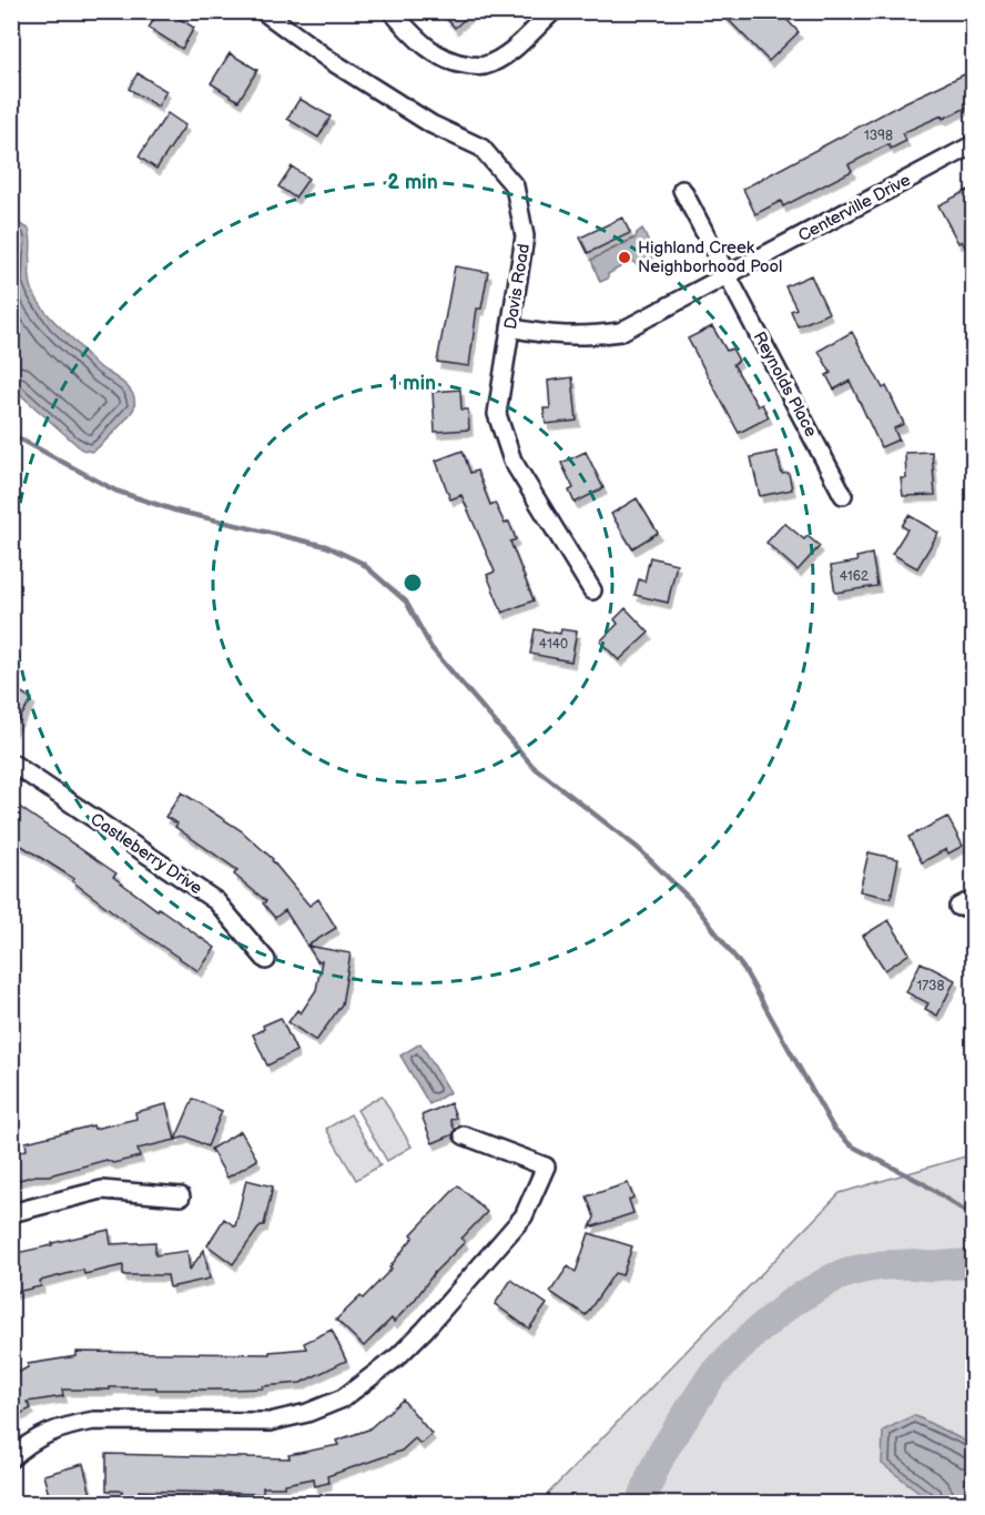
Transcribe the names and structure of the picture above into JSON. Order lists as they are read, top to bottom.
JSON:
{
  "streets": {
    "street": [
      "Centerville Drive",
      "Davis Road",
      "Reynolds Place",
      "Castleberry Drive"
    ]
  },
  "crossings": [
    ["Centerville Drive", "Davis Road"],
    ["Centerville Drive", "Reynolds Place"]
  ],
  "places": ["Highland Creek Neighborhood Pool"],
  "house_numbers": [
    "1398",
    "4162",
    "4140",
    "1738"
  ],
  "rings": ["2 min", "1 min"]
}
